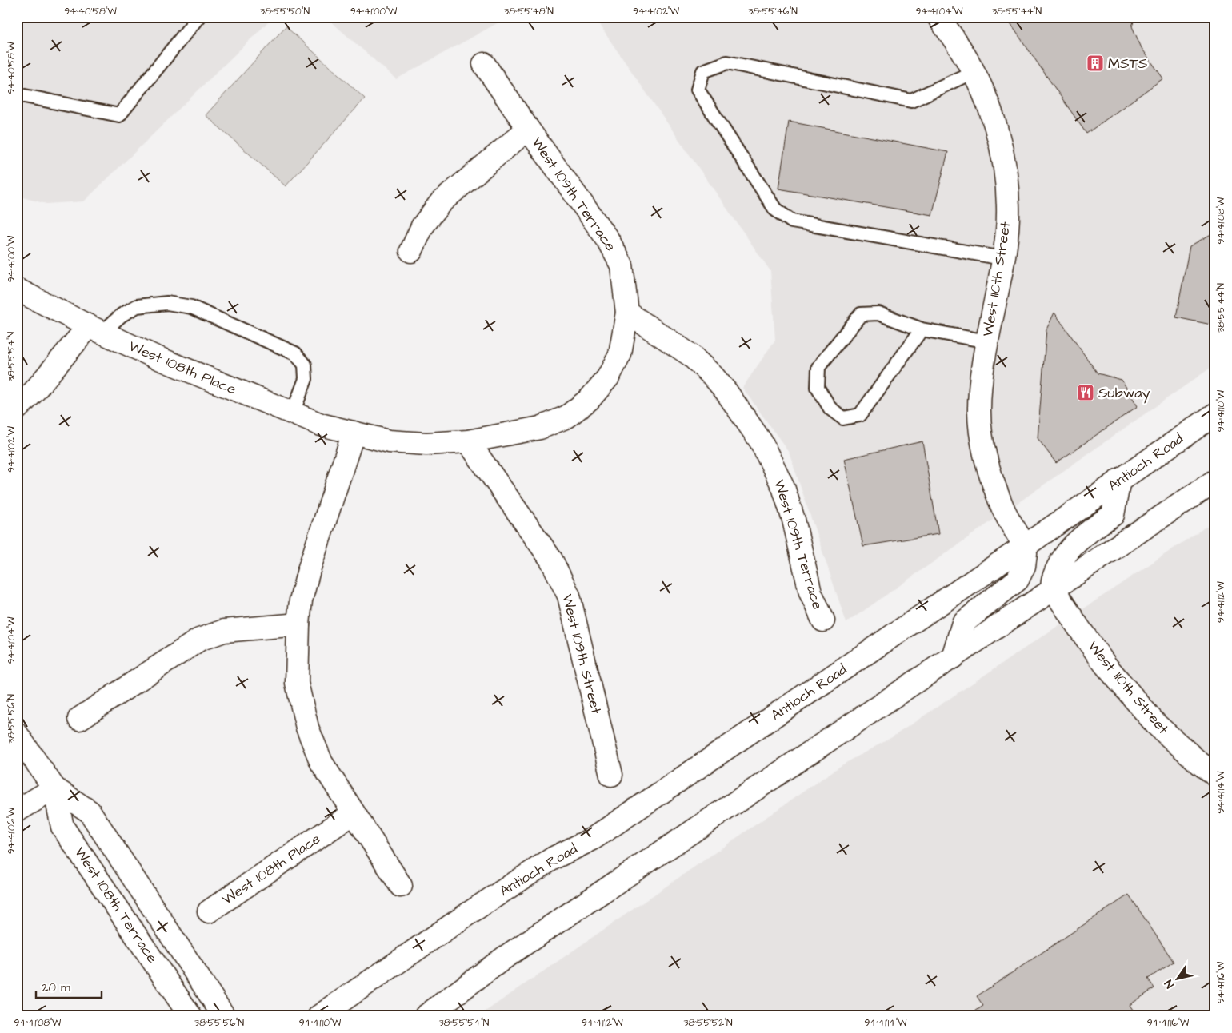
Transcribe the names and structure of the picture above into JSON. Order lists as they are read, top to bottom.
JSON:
{
  "streets": {
    "street": [
      "West 109th Terrace",
      "West 110th Street",
      "West 108th Place",
      "Antioch Road",
      "West 109th Street",
      "West 108th Terrace"
    ]
  },
  "crossings": [
    ["West 109th Terrace", "West 108th Place"],
    ["West 110th Street", "Antioch Road"],
    ["West 108th Place", "West 109th Street"]
  ],
  "places": {
    "building": ["MSTS"],
    "restaurant": ["Subway"]
  },
  "scale_bar": "20 m",
  "north": "bottom left",
  "coordinates": [
    "94°40'58\"W",
    "38°55'50\"N",
    "94°41'00\"W",
    "38°55'48\"N",
    "94°41'02\"W",
    "38°55'46\"N",
    "94°41'04\"W",
    "38°55'44\"N",
    "94°41'08\"W",
    "38°55'54\"N",
    "94°41'10\"W",
    "94°41'12\"W",
    "38°55'56\"N",
    "94°41'14\"W",
    "94°41'06\"W",
    "94°41'16\"W",
    "38°55'52\"N"
  ]
}
